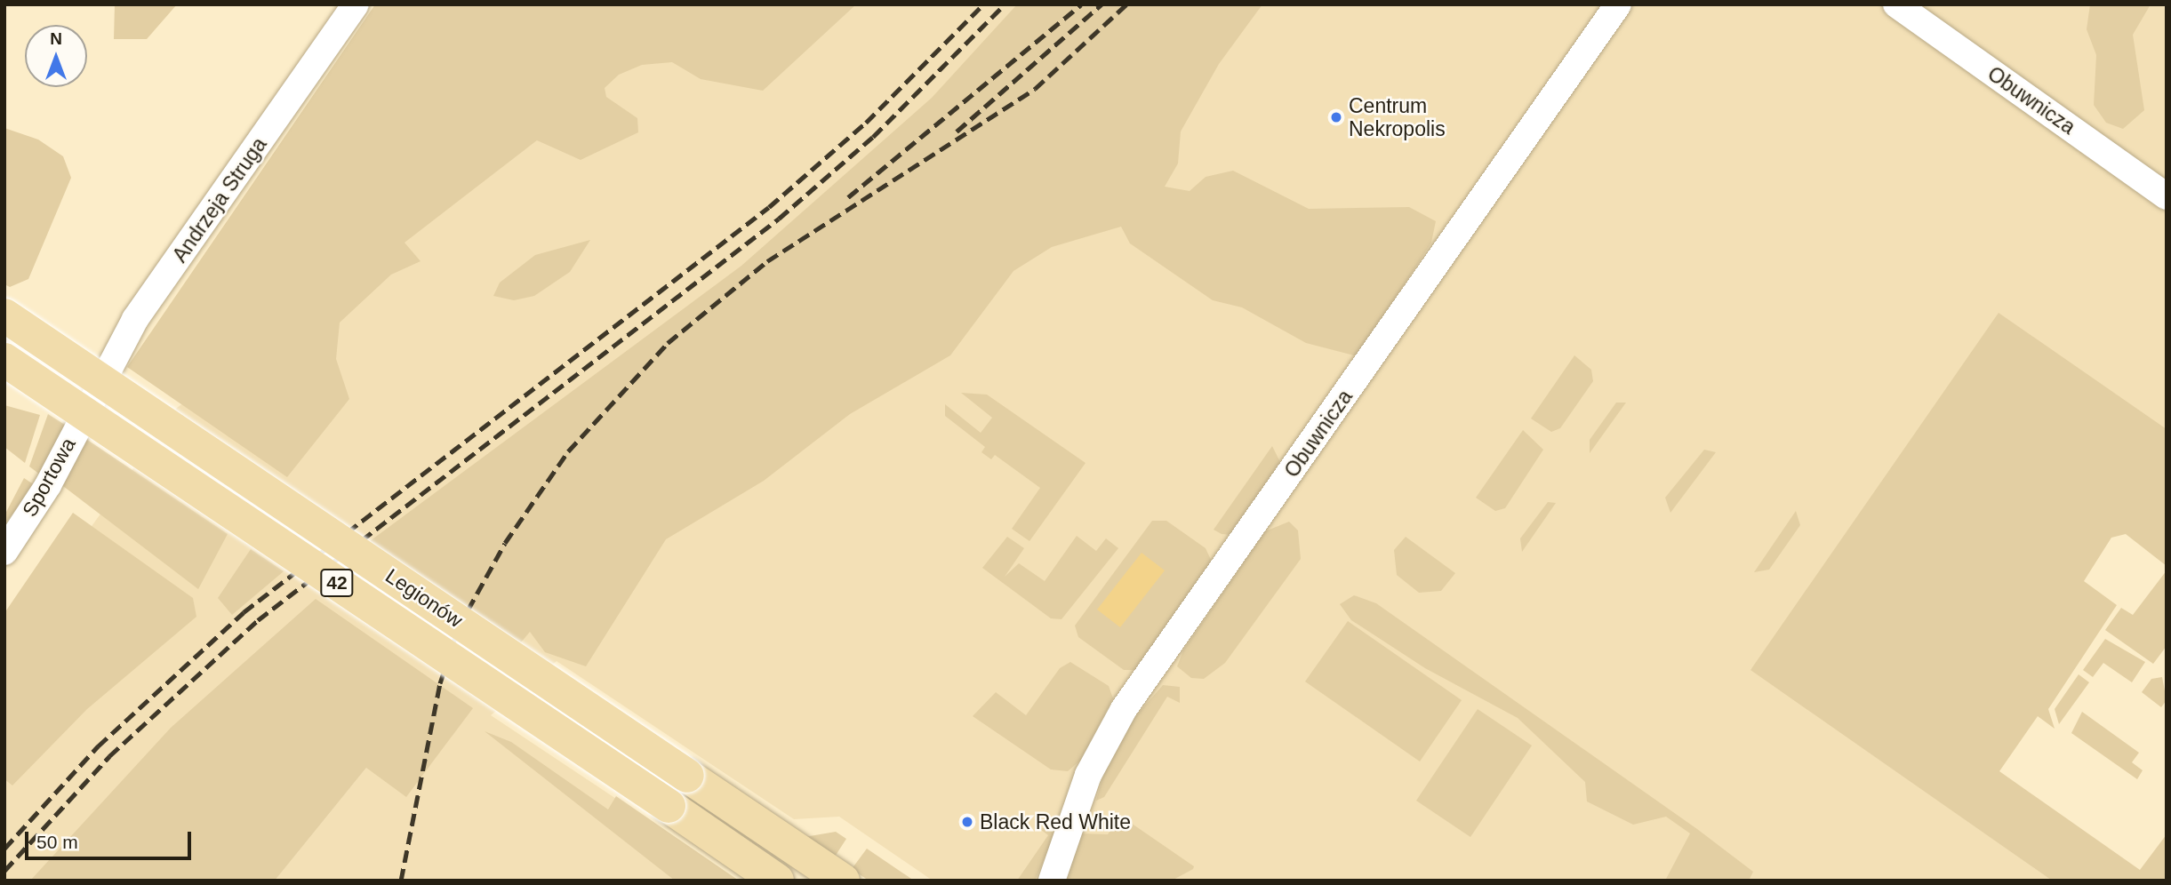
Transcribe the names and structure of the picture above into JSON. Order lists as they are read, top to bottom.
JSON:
{
  "streets": {
    "main road": ["42", "Legionów"],
    "street": ["Obuwnicza", "Andrzeja Struga", "Sportowa"]
  },
  "crossings": [
    ["Andrzeja Struga", "Sportowa"]
  ],
  "places": ["Centrum Nekropolis", "Black Red White"],
  "scale_bar": "50 m",
  "north": "top"
}
